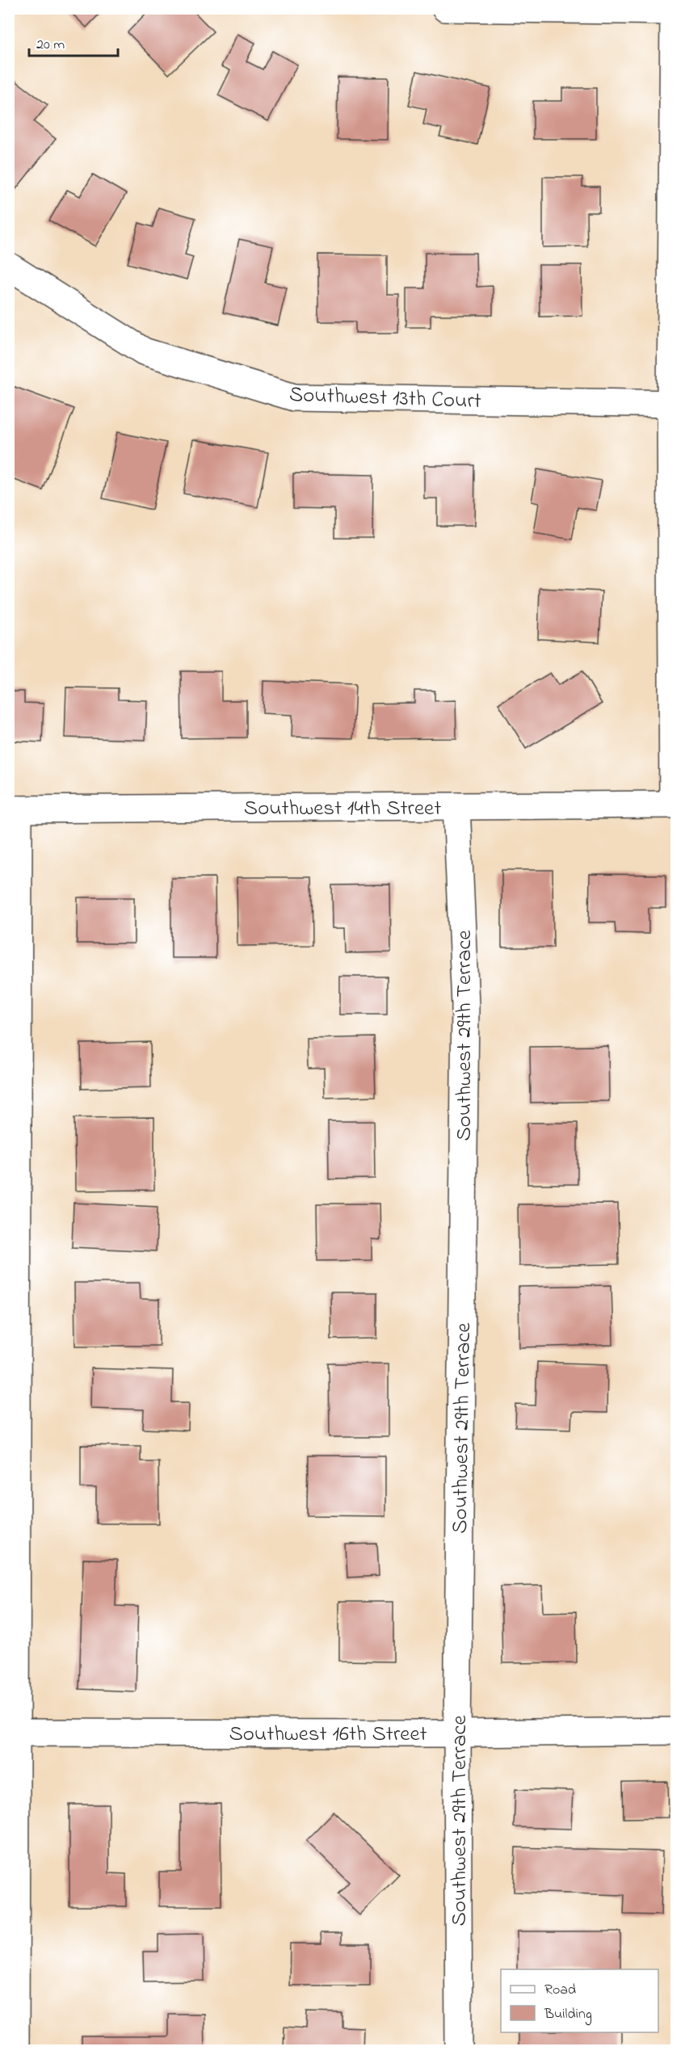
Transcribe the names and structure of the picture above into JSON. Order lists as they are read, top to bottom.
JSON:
{
  "streets": {
    "street": [
      "Southwest 13th Court",
      "Southwest 14th Street",
      "Southwest 29th Terrace",
      "Southwest 16th Street"
    ]
  },
  "crossings": [
    ["Southwest 14th Street", "Southwest 29th Terrace"],
    ["Southwest 29th Terrace", "Southwest 16th Street"]
  ],
  "legend": ["Road", "Building"],
  "scale_bar": "20 m"
}
